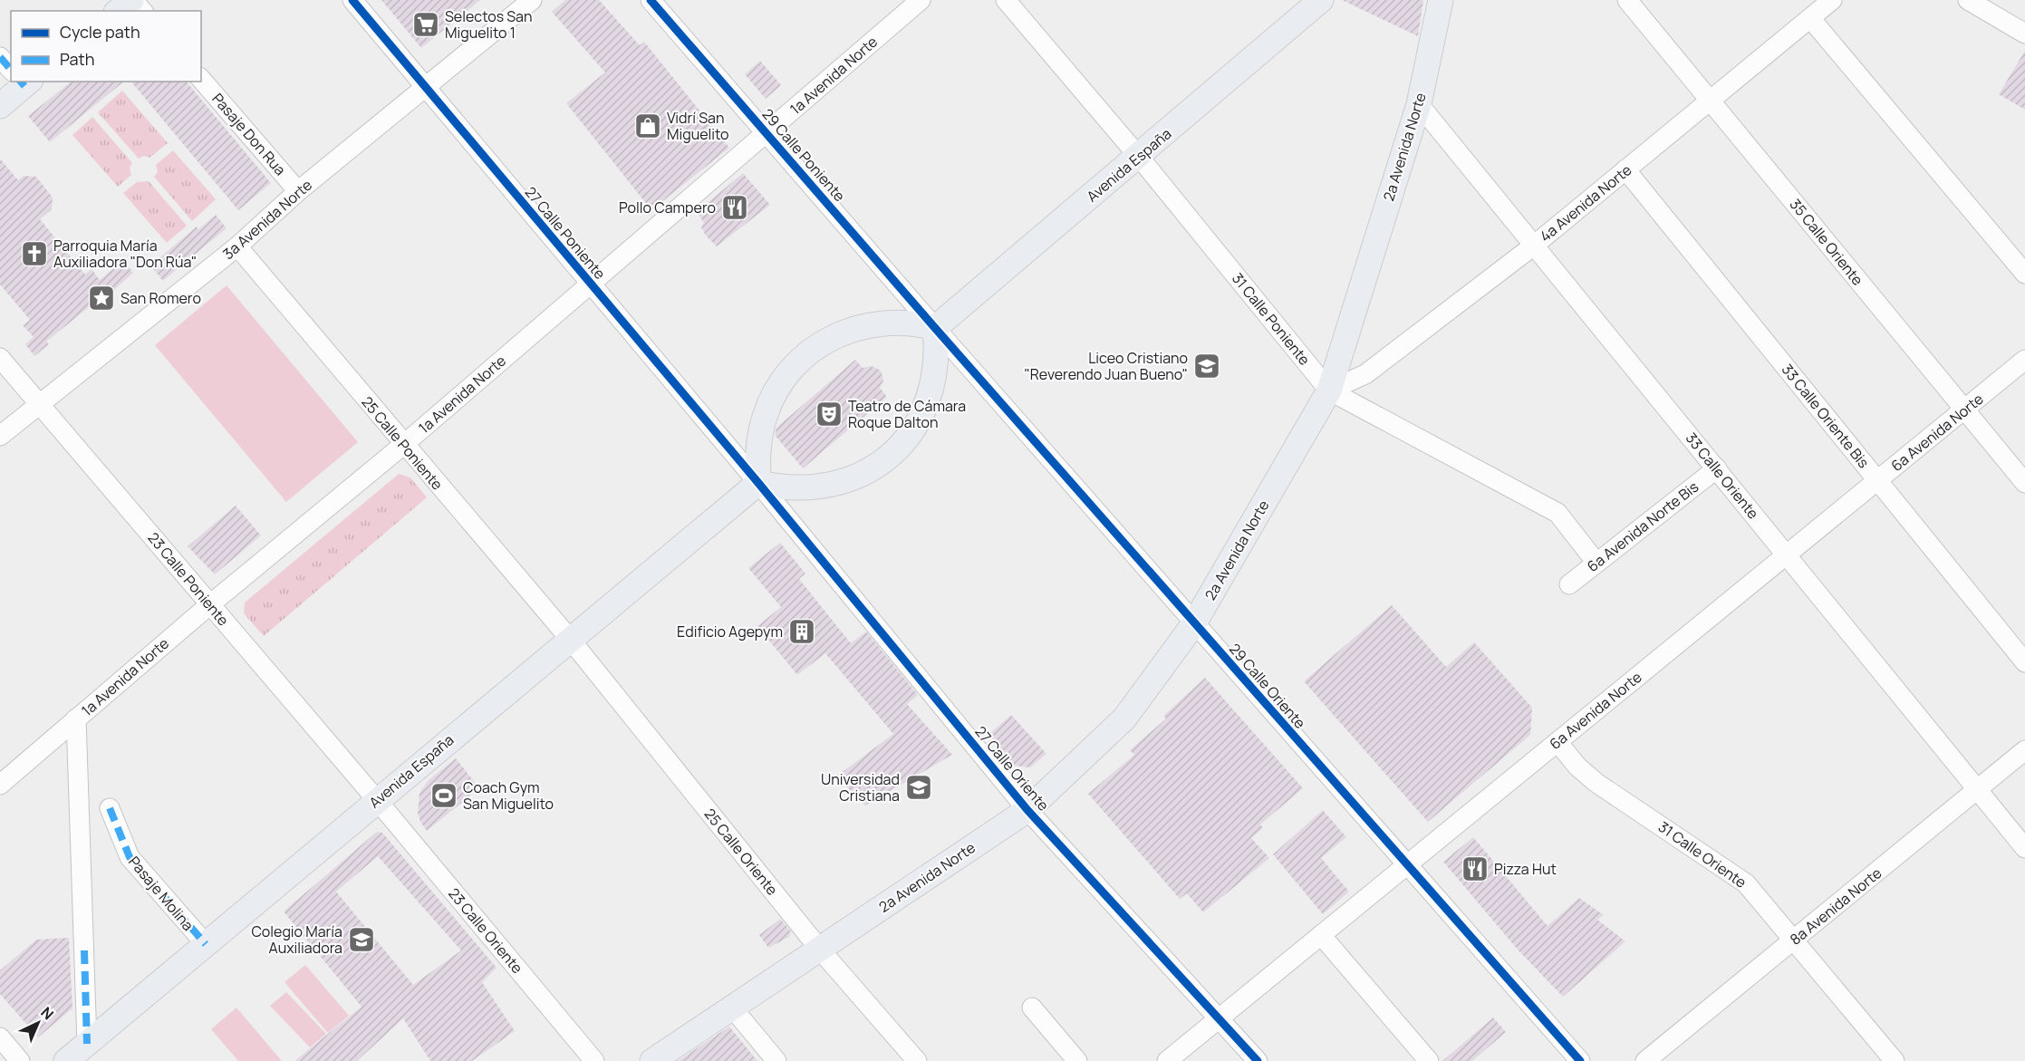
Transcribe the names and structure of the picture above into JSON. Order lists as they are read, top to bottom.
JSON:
{
  "streets": {
    "main road": ["2a Avenida Norte", "Avenida España"],
    "street": [
      "1a Avenida Norte",
      "Pasaje Don Rua",
      "29 Calle Poniente",
      "4a Avenida Norte",
      "3a Avenida Norte",
      "27 Calle Poniente",
      "35 Calle Oriente",
      "31 Calle Poniente",
      "33 Calle Oriente Bis",
      "6a Avenida Norte",
      "25 Calle Poniente",
      "33 Calle Oriente",
      "6a Avenida Norte Bis",
      "23 Calle Poniente",
      "29 Calle Oriente",
      "27 Calle Oriente",
      "25 Calle Oriente",
      "31 Calle Oriente",
      "Pasaje Molina",
      "8a Avenida Norte",
      "23 Calle Oriente"
    ]
  },
  "crossings": [
    ["1a Avenida Norte", "29 Calle Poniente"],
    ["1a Avenida Norte", "27 Calle Poniente"],
    ["1a Avenida Norte", "25 Calle Poniente"],
    ["1a Avenida Norte", "23 Calle Poniente"],
    ["Pasaje Don Rua", "3a Avenida Norte"],
    ["2a Avenida Norte", "4a Avenida Norte"],
    ["2a Avenida Norte", "31 Calle Poniente"],
    ["2a Avenida Norte", "33 Calle Oriente"],
    ["2a Avenida Norte", "29 Calle Oriente"],
    ["2a Avenida Norte", "27 Calle Oriente"],
    ["2a Avenida Norte", "25 Calle Oriente"],
    ["29 Calle Poniente", "Avenida España"],
    ["29 Calle Poniente", "29 Calle Oriente"],
    ["Avenida España", "27 Calle Poniente"],
    ["Avenida España", "31 Calle Poniente"],
    ["Avenida España", "25 Calle Poniente"],
    ["Avenida España", "23 Calle Poniente"],
    ["Avenida España", "29 Calle Oriente"],
    ["Avenida España", "27 Calle Oriente"],
    ["Avenida España", "25 Calle Oriente"],
    ["Avenida España", "Pasaje Molina"],
    ["Avenida España", "23 Calle Oriente"],
    ["4a Avenida Norte", "35 Calle Oriente"],
    ["4a Avenida Norte", "31 Calle Poniente"],
    ["4a Avenida Norte", "33 Calle Oriente Bis"],
    ["4a Avenida Norte", "33 Calle Oriente"],
    ["3a Avenida Norte", "27 Calle Poniente"],
    ["3a Avenida Norte", "25 Calle Poniente"],
    ["3a Avenida Norte", "23 Calle Poniente"],
    ["27 Calle Poniente", "27 Calle Oriente"],
    ["35 Calle Oriente", "6a Avenida Norte"],
    ["31 Calle Poniente", "6a Avenida Norte Bis"],
    ["33 Calle Oriente Bis", "6a Avenida Norte"],
    ["6a Avenida Norte", "33 Calle Oriente"],
    ["6a Avenida Norte", "29 Calle Oriente"],
    ["6a Avenida Norte", "27 Calle Oriente"],
    ["6a Avenida Norte", "31 Calle Oriente"],
    ["25 Calle Poniente", "25 Calle Oriente"],
    ["33 Calle Oriente", "6a Avenida Norte Bis"],
    ["33 Calle Oriente", "8a Avenida Norte"],
    ["23 Calle Poniente", "23 Calle Oriente"],
    ["31 Calle Oriente", "8a Avenida Norte"]
  ],
  "places": {
    "supermarket": ["Selectos San Miguelito 1"],
    "shop": ["Vidrí San Miguelito"],
    "restaurant": ["Pollo Campero", "Pizza Hut"],
    "church": ["Parroquia María Auxiliadora \"Don Rúa\""],
    "place": ["San Romero"],
    "school or university": ["Liceo Cristiano \"Reverendo Juan Bueno\"", "Universidad Cristiana", "Colegio María Auxiliadora"],
    "theatre": ["Teatro de Cámara Roque Dalton"],
    "building": ["Edificio Agepym"],
    "sports": ["Coach Gym San Miguelito"]
  },
  "legend": ["Cycle path", "Path"],
  "north": "top right"
}
